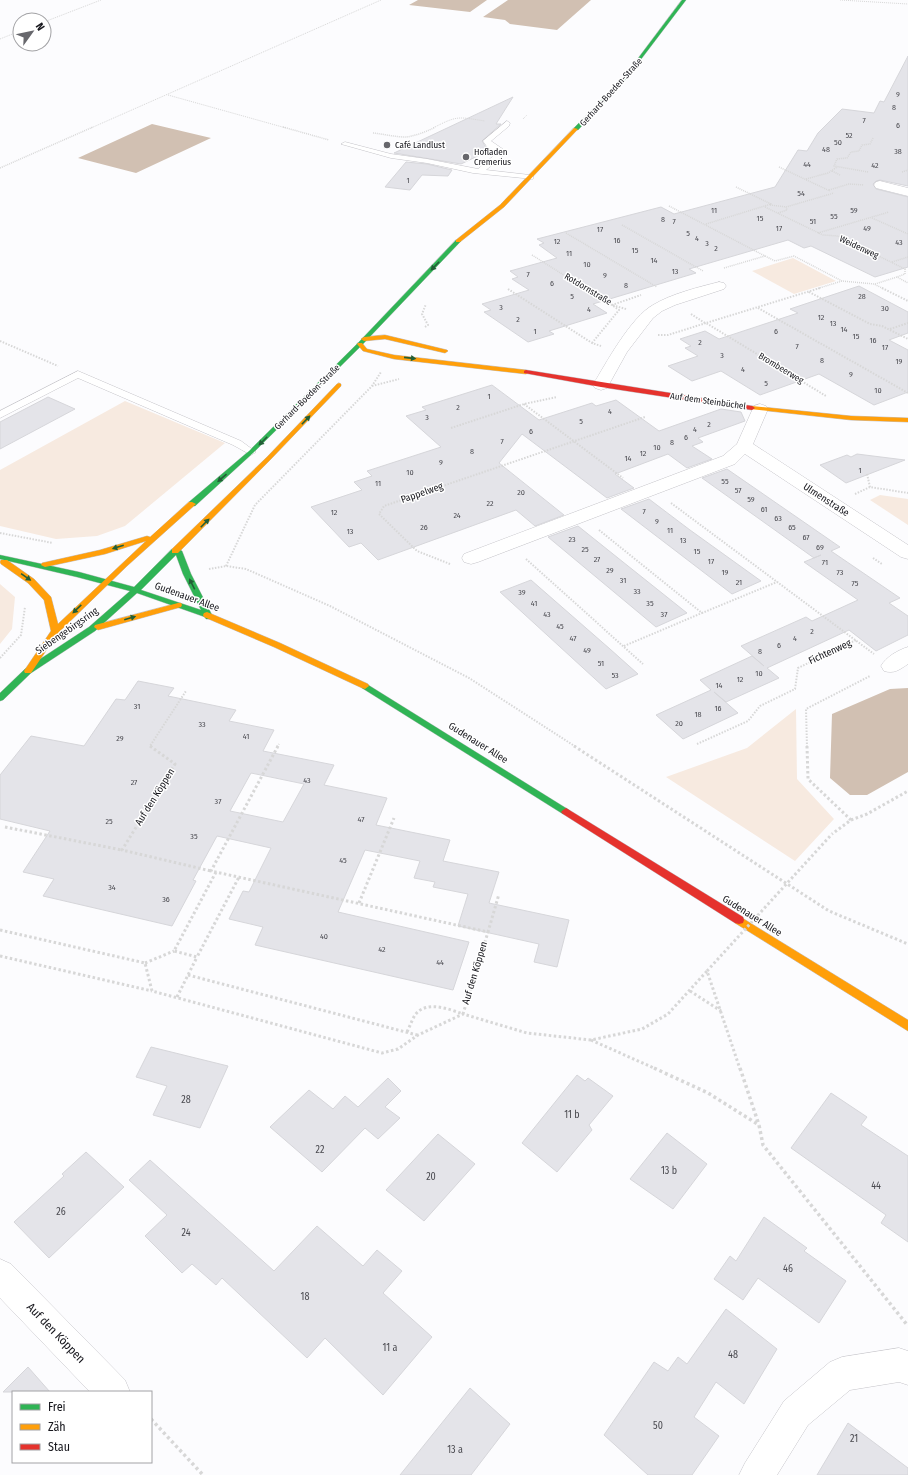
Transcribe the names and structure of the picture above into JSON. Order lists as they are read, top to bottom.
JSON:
{
  "streets": {
    "main road": [
      "Gerhard-Boeden-Straße",
      "Auf dem Steinbüchel",
      "Gudenauer Allee",
      "Siebengebirgsring"
    ],
    "street": ["Ulmenstraße", "Auf den Köppen"],
    "path": [
      "Weidenweg",
      "Rotdornstraße",
      "Brombeerweg",
      "Pappelweg",
      "Fichtenweg"
    ]
  },
  "crossings": [
    ["Gerhard-Boeden-Straße", "Auf dem Steinbüchel"],
    ["Gerhard-Boeden-Straße", "Gudenauer Allee"],
    ["Gerhard-Boeden-Straße", "Siebengebirgsring"],
    ["Brombeerweg", "Auf dem Steinbüchel"],
    ["Gudenauer Allee", "Siebengebirgsring"]
  ],
  "places": ["Café Landlust", "Hofladen Cremerius"],
  "house_numbers": [
    "9",
    "8",
    "7",
    "6",
    "52",
    "50",
    "48",
    "38",
    "44",
    "42",
    "1",
    "54",
    "11",
    "59",
    "55",
    "15",
    "8",
    "7",
    "51",
    "17",
    "49",
    "17",
    "5",
    "4",
    "16",
    "12",
    "43",
    "3",
    "2",
    "15",
    "11",
    "14",
    "10",
    "13",
    "7",
    "9",
    "6",
    "8",
    "5",
    "28",
    "3",
    "30",
    "4",
    "12",
    "2",
    "13",
    "14",
    "1",
    "6",
    "15",
    "16",
    "2",
    "7",
    "17",
    "3",
    "8",
    "19",
    "4",
    "9",
    "5",
    "10",
    "1",
    "2",
    "4",
    "3",
    "5",
    "2",
    "4",
    "6",
    "6",
    "7",
    "8",
    "10",
    "8",
    "12",
    "14",
    "9",
    "1",
    "10",
    "55",
    "11",
    "57",
    "20",
    "59",
    "22",
    "61",
    "7",
    "12",
    "24",
    "63",
    "9",
    "26",
    "65",
    "11",
    "13",
    "67",
    "23",
    "13",
    "69",
    "25",
    "15",
    "27",
    "17",
    "71",
    "29",
    "19",
    "73",
    "31",
    "21",
    "75",
    "33",
    "39",
    "41",
    "35",
    "43",
    "37",
    "45",
    "2",
    "47",
    "4",
    "6",
    "49",
    "8",
    "51",
    "10",
    "53",
    "12",
    "14",
    "31",
    "16",
    "18",
    "20",
    "33",
    "41",
    "29",
    "43",
    "27",
    "37",
    "47",
    "25",
    "35",
    "45",
    "34",
    "36",
    "40",
    "42",
    "44",
    "28",
    "11 b",
    "22",
    "13 b",
    "20",
    "44",
    "26",
    "24",
    "46",
    "18",
    "11 a",
    "48",
    "50",
    "21",
    "13 a"
  ],
  "legend": ["Frei", "Zäh", "Stau"],
  "north": "top right"
}
